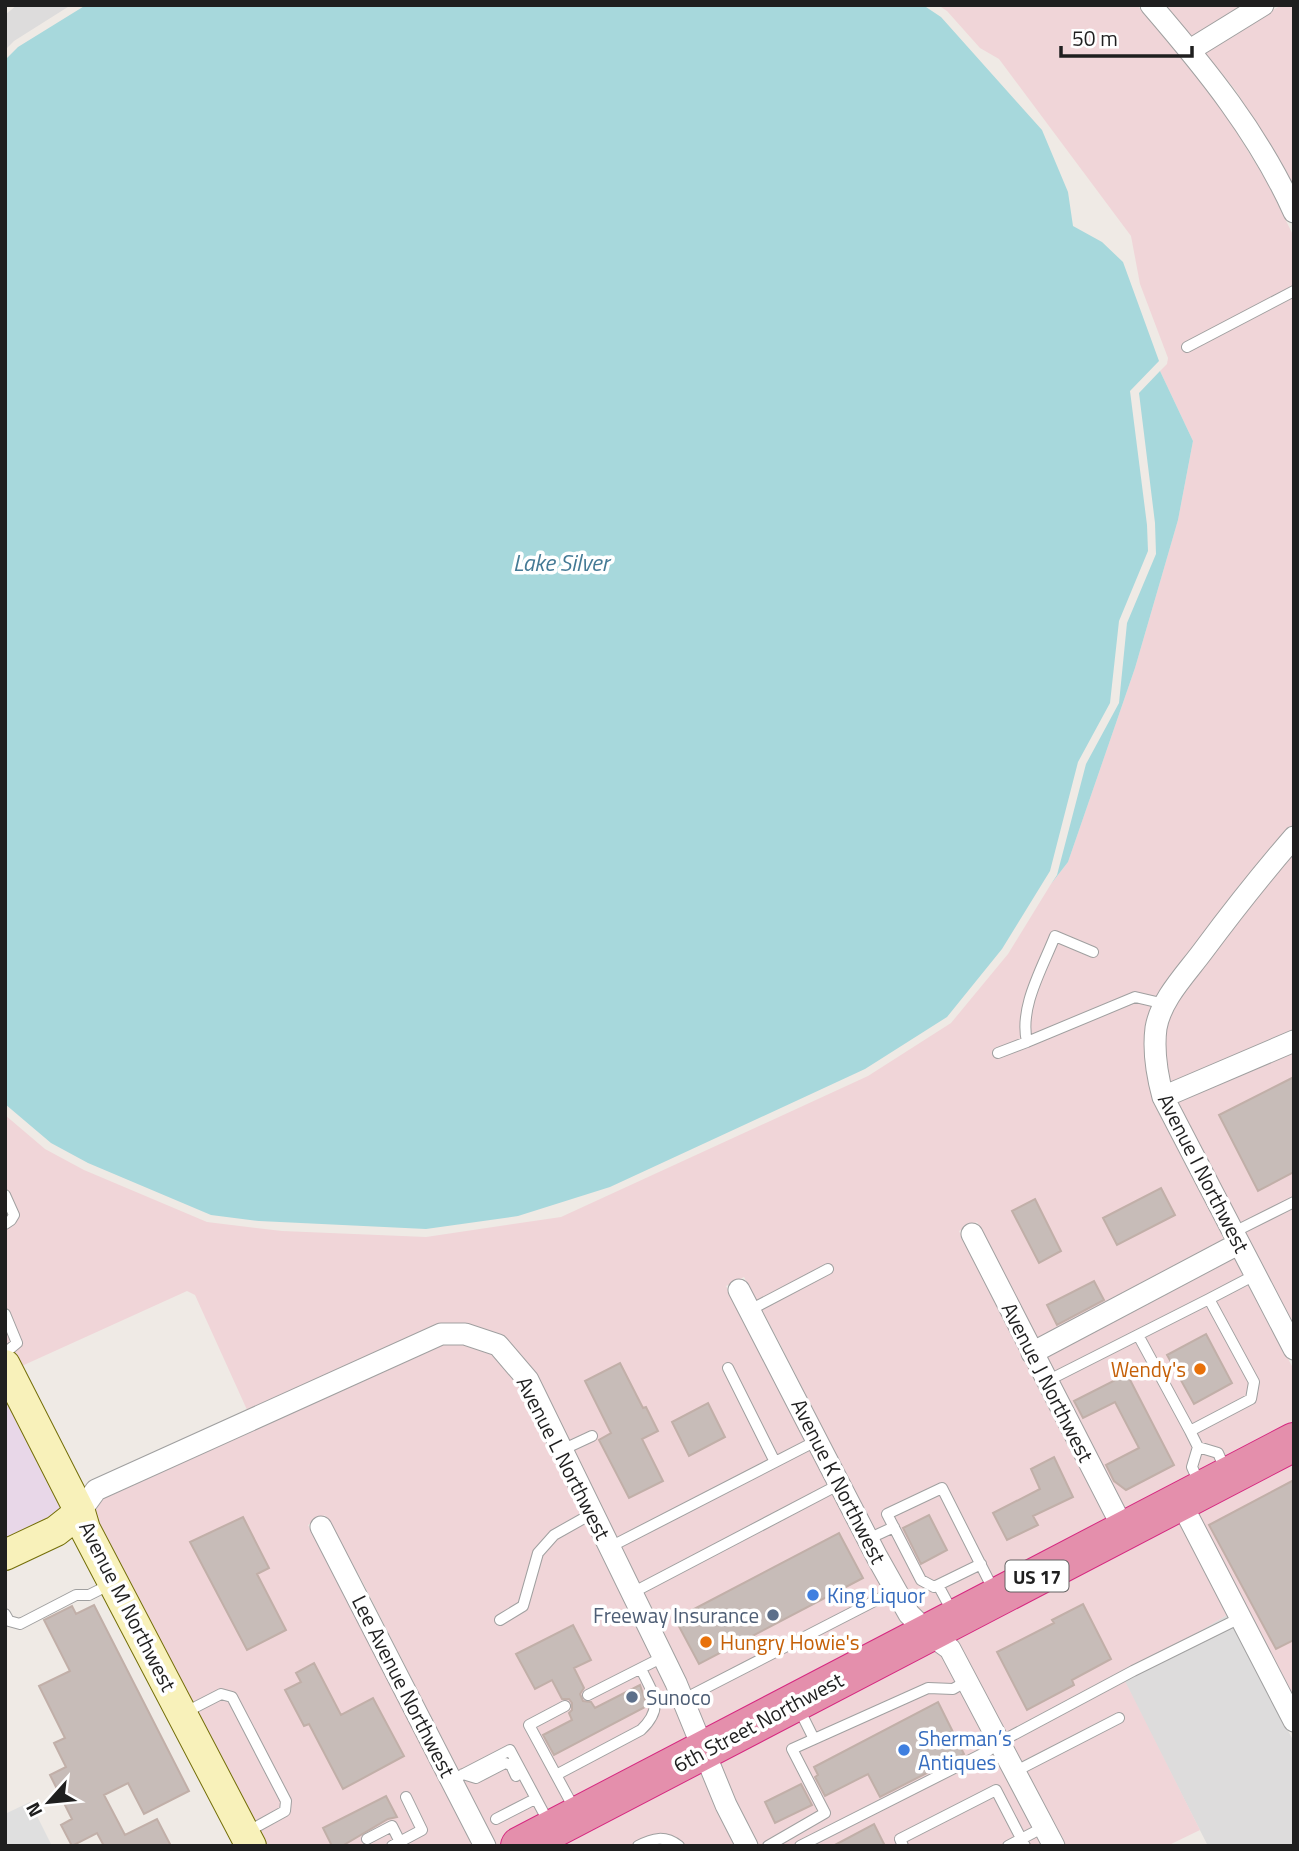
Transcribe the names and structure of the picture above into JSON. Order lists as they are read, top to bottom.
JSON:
{
  "streets": {
    "highway": ["US 17", "6th Street Northwest"],
    "street": [
      "Avenue I Northwest",
      "Avenue J Northwest",
      "Avenue L Northwest",
      "Avenue K Northwest",
      "Avenue M Northwest",
      "Lee Avenue Northwest"
    ]
  },
  "crossings": [
    ["Avenue J Northwest", "6th Street Northwest"],
    ["Avenue L Northwest", "Avenue M Northwest"],
    ["Avenue L Northwest", "6th Street Northwest"],
    ["Avenue K Northwest", "6th Street Northwest"]
  ],
  "water": ["Lake Silver"],
  "places": [
    "Wendy's",
    "King Liquor",
    "Freeway Insurance",
    "Hungry Howie's",
    "Sunoco",
    "Sherman’s Antiques"
  ],
  "scale_bar": "50 m",
  "north": "bottom left"
}
